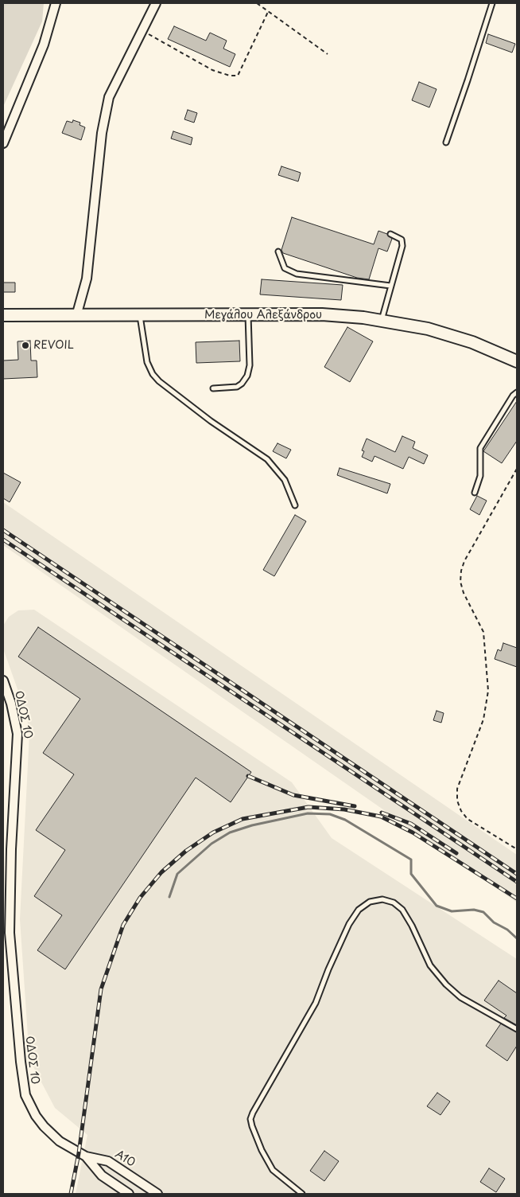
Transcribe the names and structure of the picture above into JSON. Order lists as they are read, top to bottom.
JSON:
{
  "streets": {
    "street": ["Μεγάλου Αλεξάνδρου", "ΟΔΟΣ 10", "Α10"]
  },
  "crossings": [
    ["ΟΔΟΣ 10", "Α10"]
  ],
  "places": ["REVOIL"]
}
